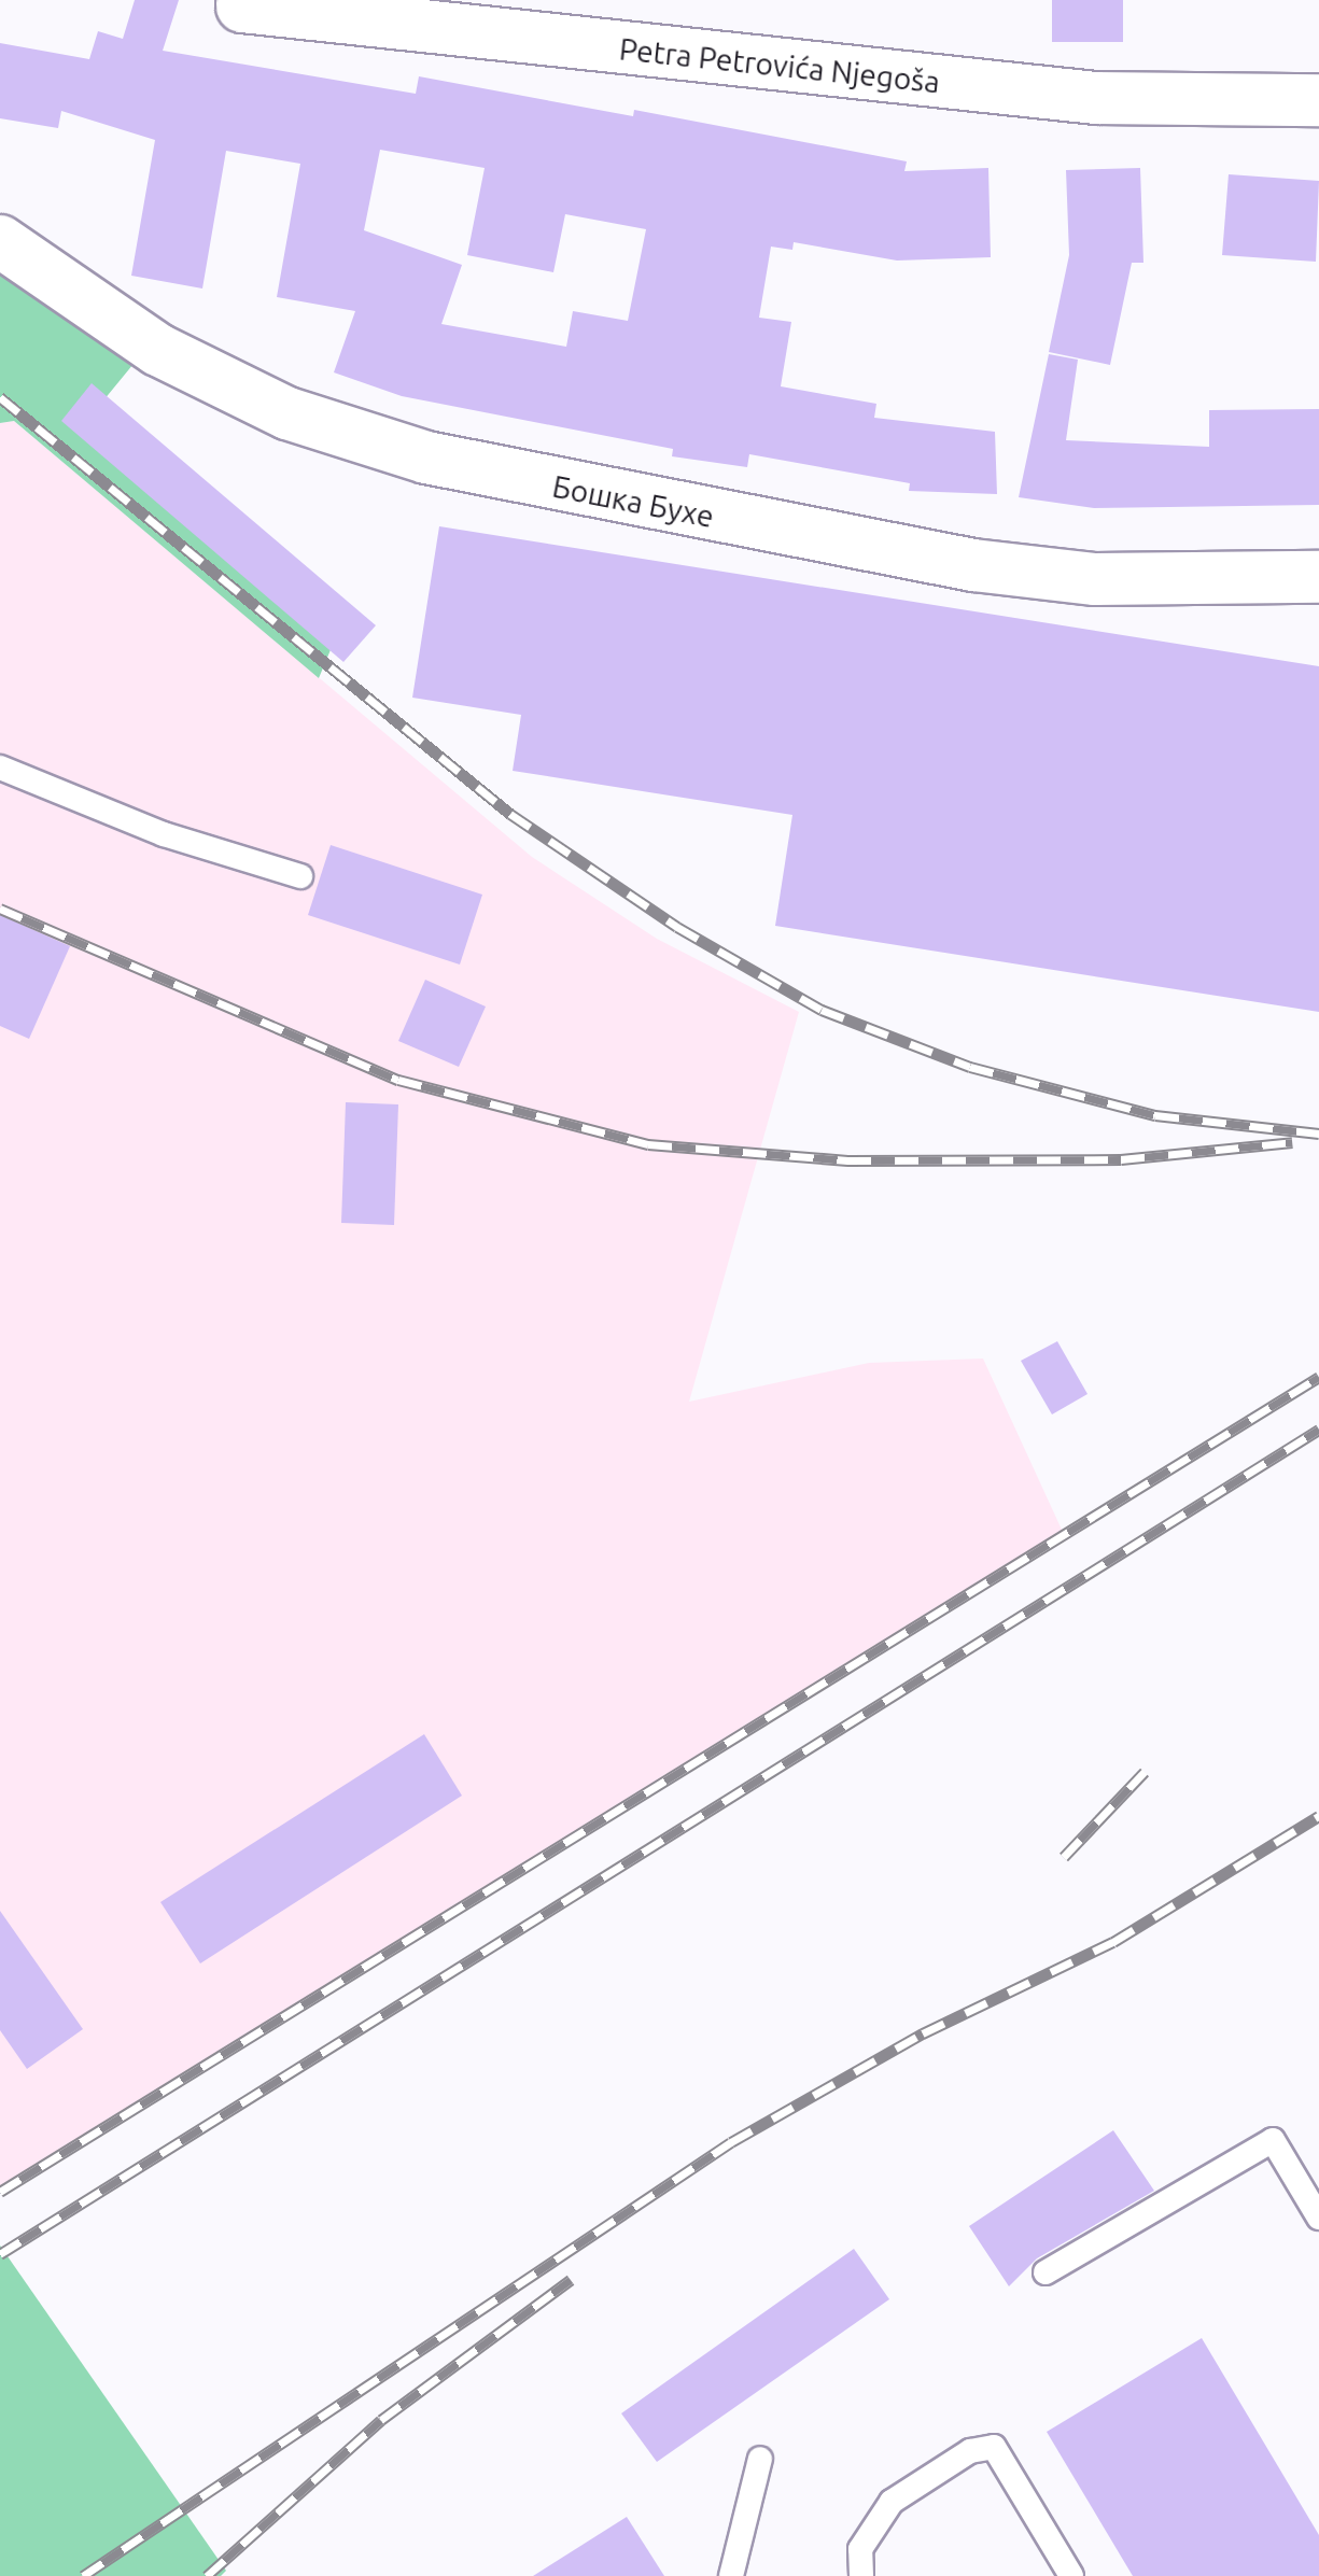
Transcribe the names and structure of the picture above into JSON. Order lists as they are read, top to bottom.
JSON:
{
  "streets": {
    "street": ["Petra Petrovića Njegoša", "Бошка Бухе"]
  }
}
